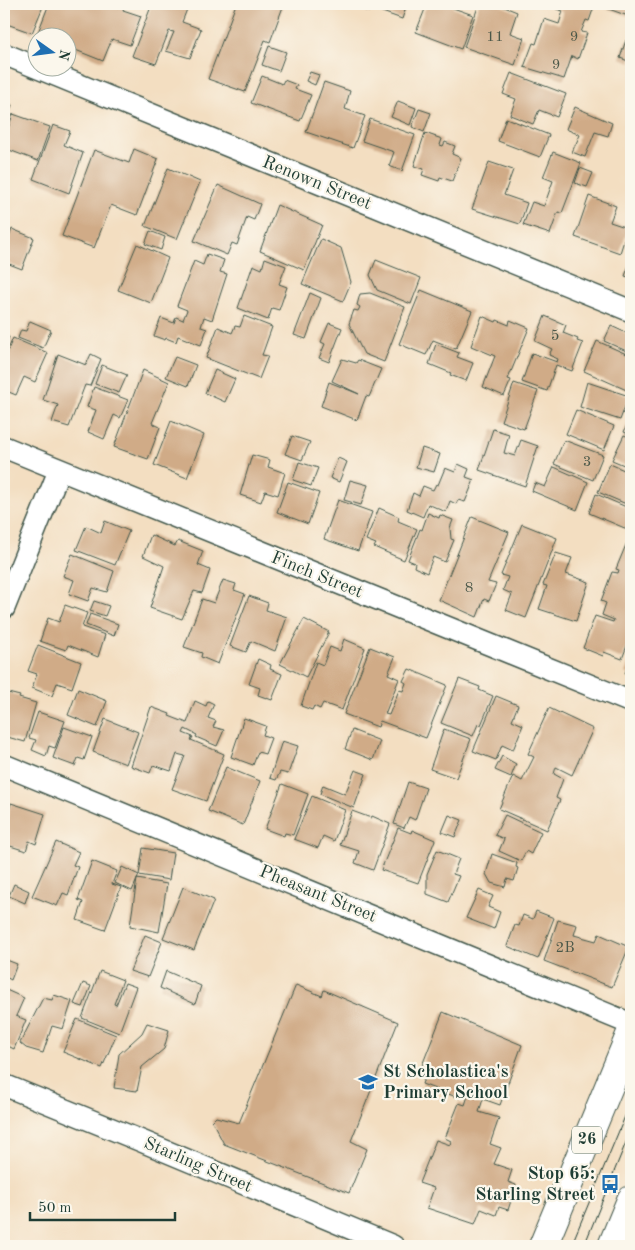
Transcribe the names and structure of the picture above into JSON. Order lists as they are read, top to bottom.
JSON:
{
  "streets": {
    "highway": ["26"],
    "street": [
      "Renown Street",
      "Finch Street",
      "Pheasant Street",
      "Starling Street"
    ]
  },
  "places": {
    "school or university": ["St Scholastica's Primary School"],
    "bus stop": ["Stop 65: Starling Street"]
  },
  "house_numbers": [
    "11",
    "9",
    "9",
    "5",
    "3",
    "8",
    "2B"
  ],
  "scale_bar": "50 m",
  "north": "right"
}
